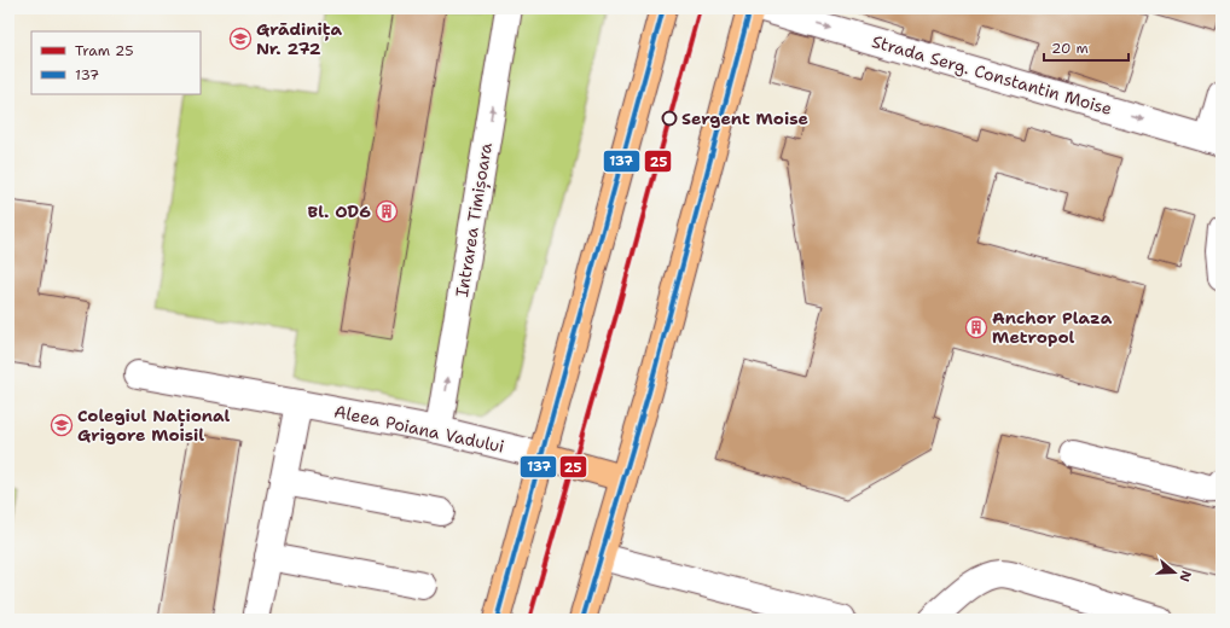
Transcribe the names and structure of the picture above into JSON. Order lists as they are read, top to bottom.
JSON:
{
  "streets": {
    "street": ["Strada Serg. Constantin Moise", "Intrarea Timișoara", "Aleea Poiana Vadului"]
  },
  "crossings": [
    ["Intrarea Timișoara", "Aleea Poiana Vadului"]
  ],
  "one_way": ["Strada Serg. Constantin Moise", "Intrarea Timișoara"],
  "places": {
    "school or university": ["Grădinița Nr. 272", "Colegiul Național Grigore Moisil"],
    "other": ["Sergent Moise"],
    "building": ["Bl. OD6", "Anchor Plaza Metropol"]
  },
  "lines": ["tram line 25", "transit line 137"],
  "legend": ["Tram 25", "137"],
  "scale_bar": "20 m",
  "north": "right"
}
